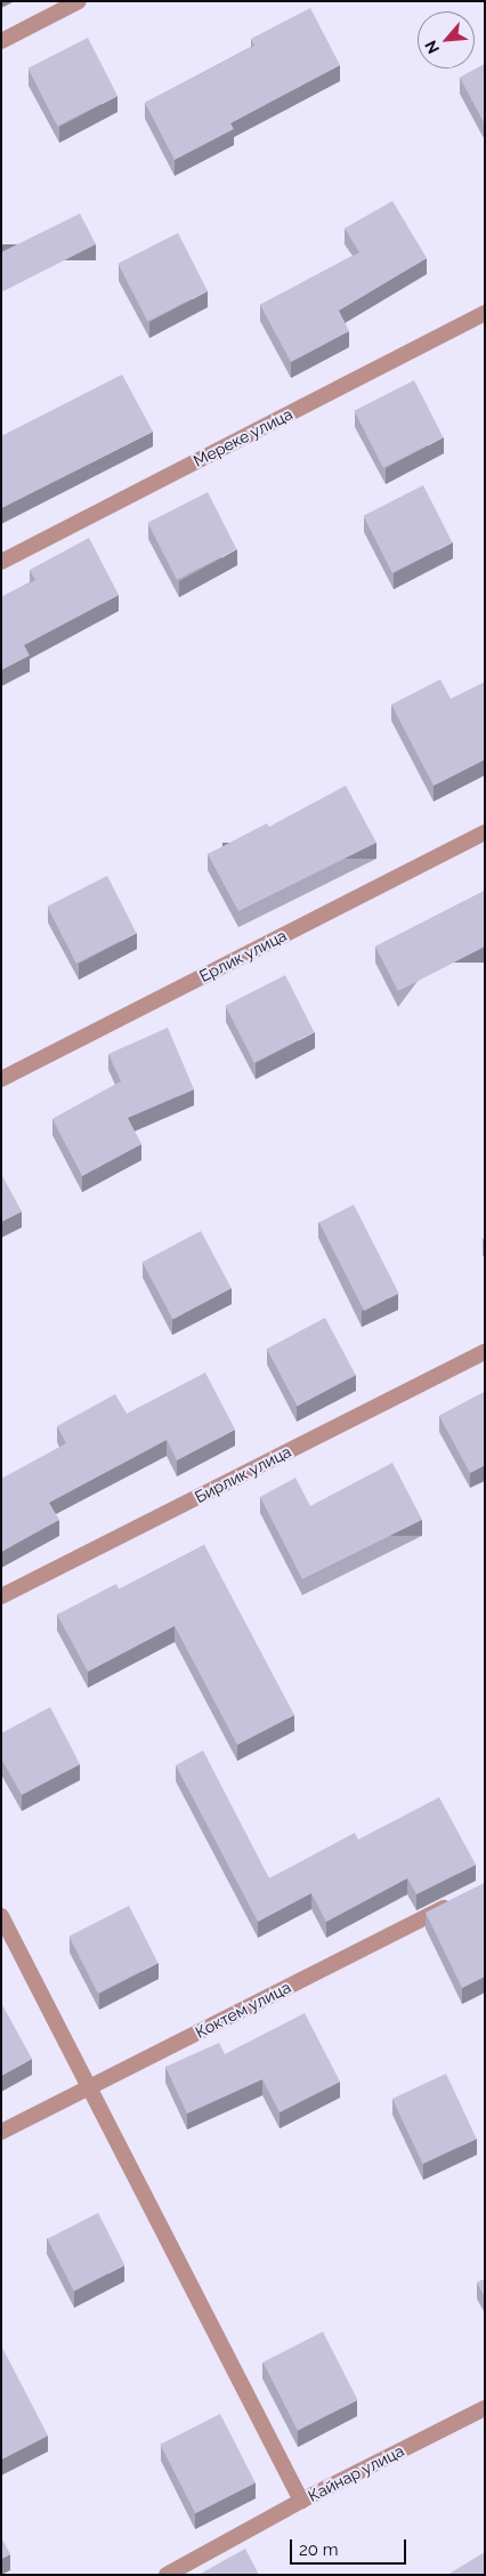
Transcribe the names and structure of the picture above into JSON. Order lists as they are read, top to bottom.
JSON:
{
  "streets": {
    "street": [
      "Мереке улица",
      "Ерлик улица",
      "Бирлик улица",
      "Коктем улица",
      "Кайнар улица"
    ]
  },
  "scale_bar": "20 m",
  "north": "bottom left"
}
